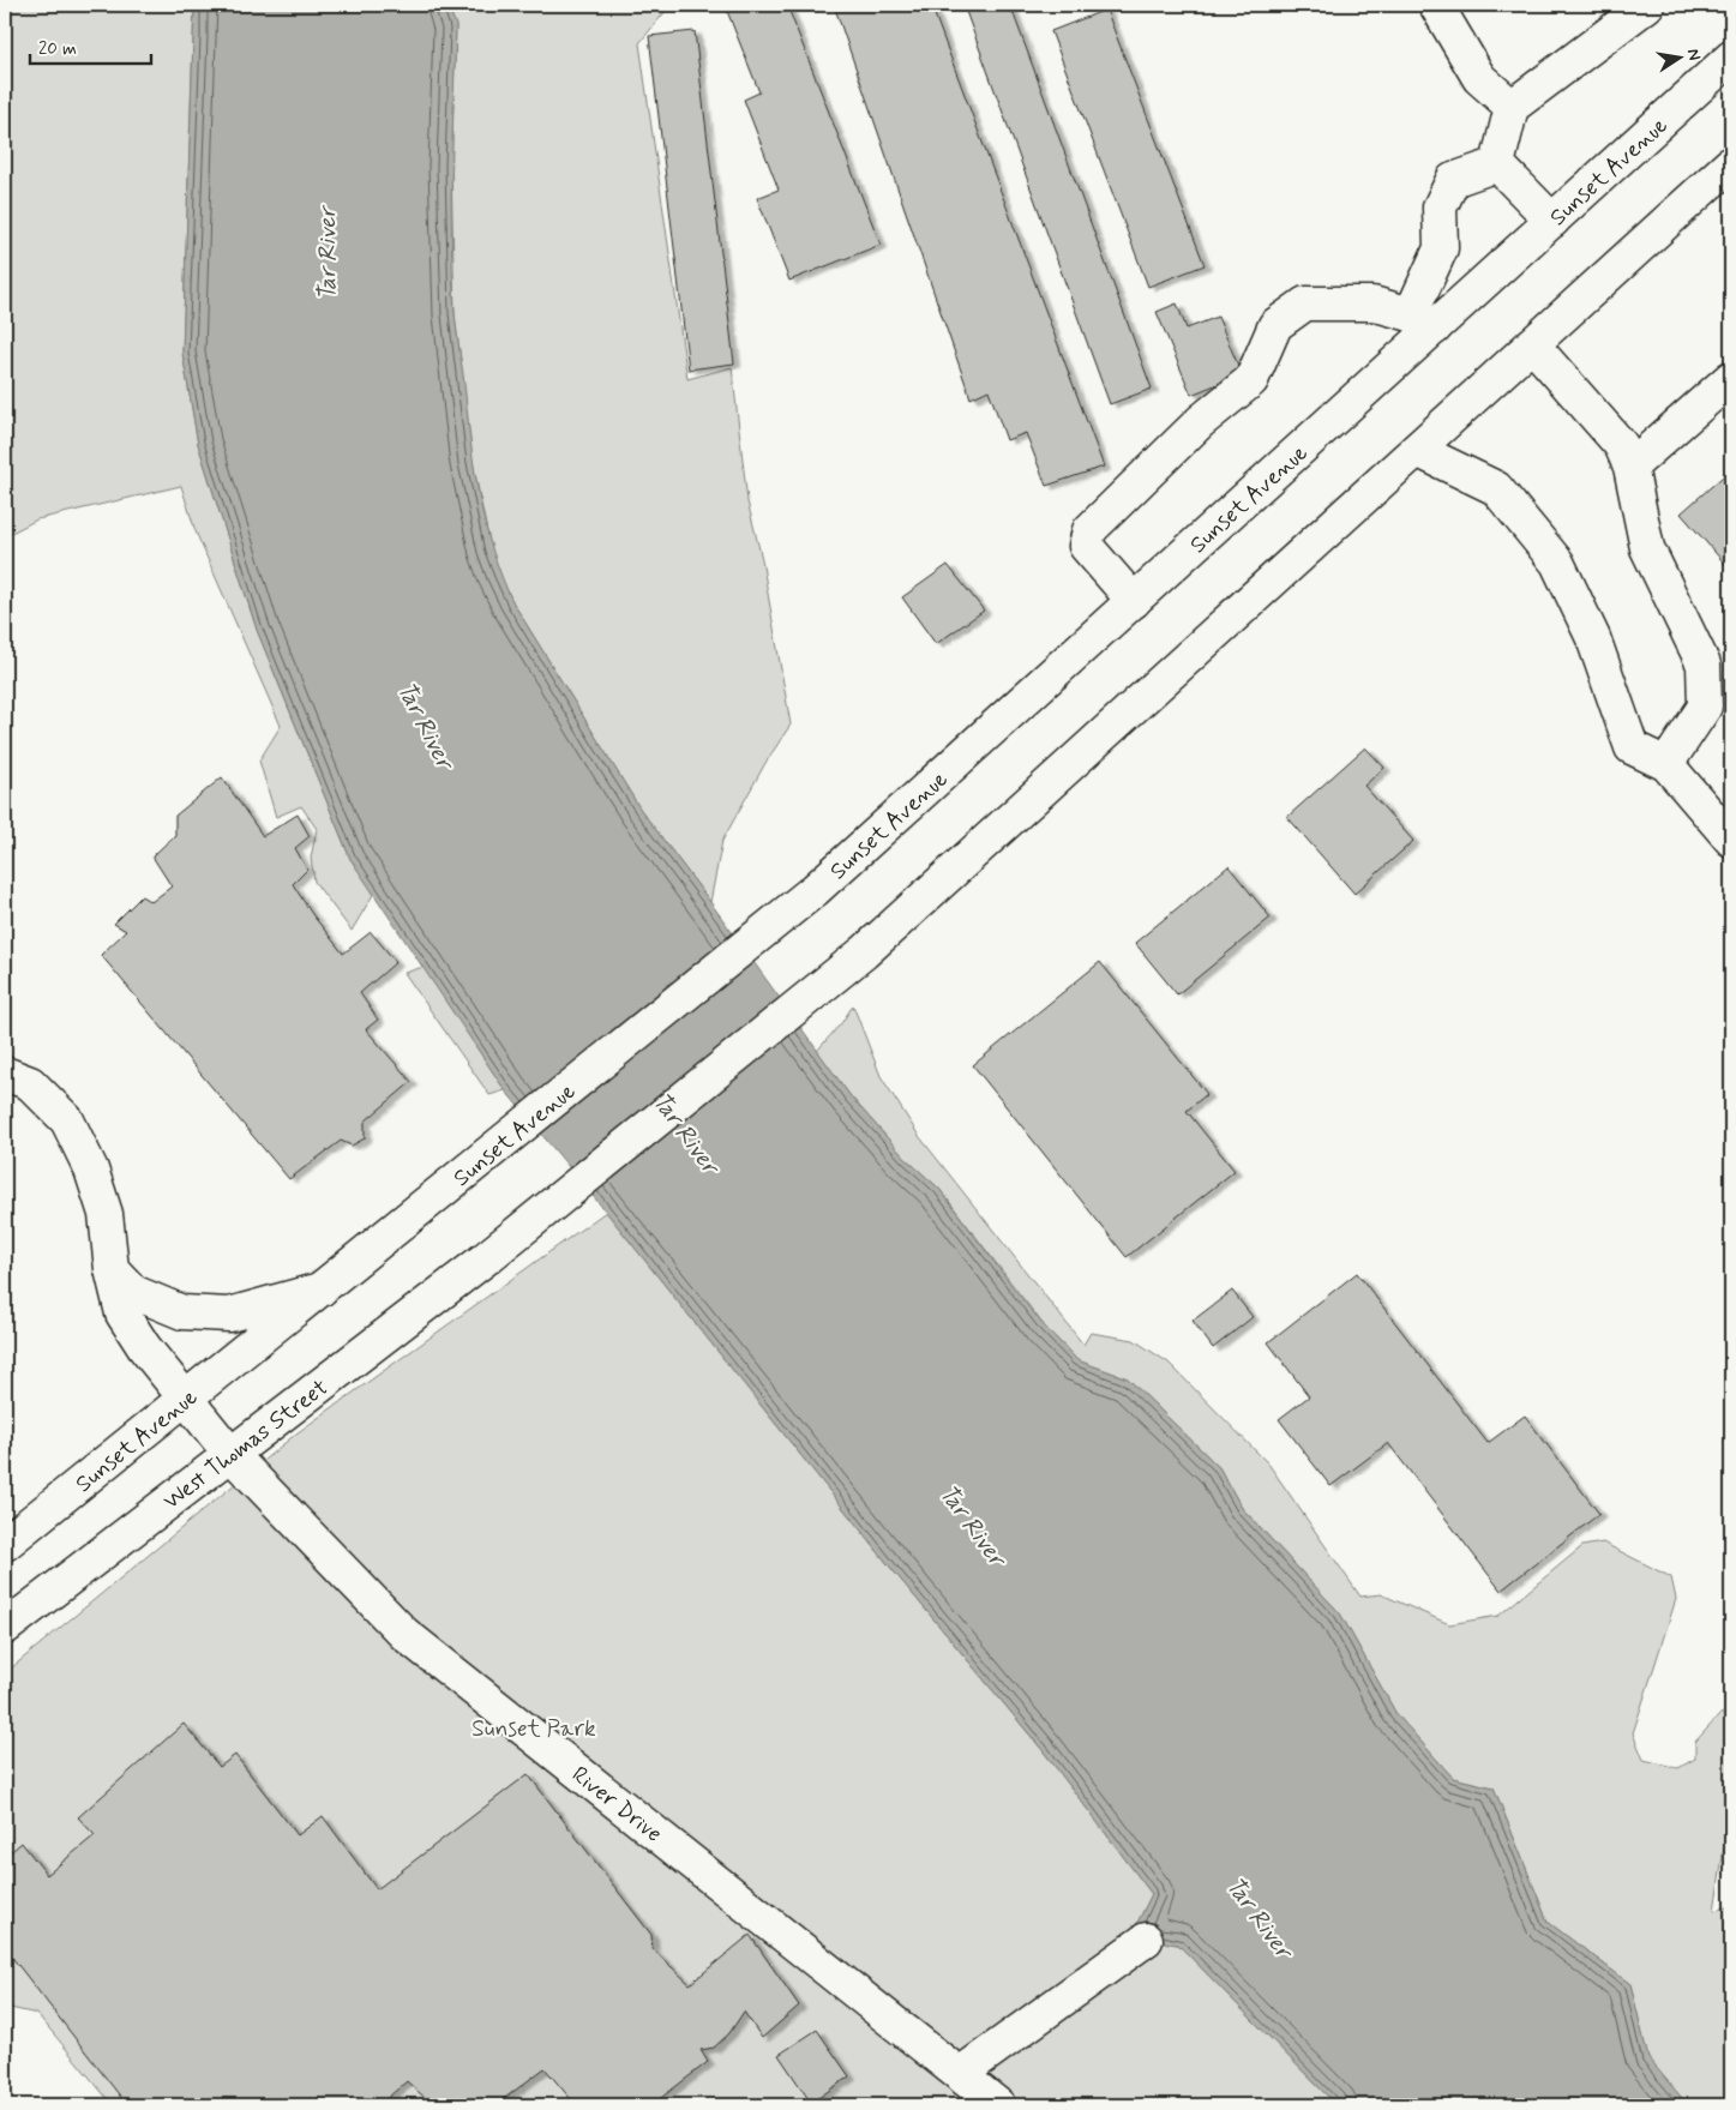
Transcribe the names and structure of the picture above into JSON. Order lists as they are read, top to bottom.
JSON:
{
  "streets": {
    "main road": ["Sunset Avenue", "West Thomas Street", "River Drive"]
  },
  "crossings": [
    ["Sunset Avenue", "River Drive"],
    ["West Thomas Street", "River Drive"]
  ],
  "water": ["Tar River"],
  "parks": ["Sunset Park"],
  "scale_bar": "20 m",
  "north": "right"
}
